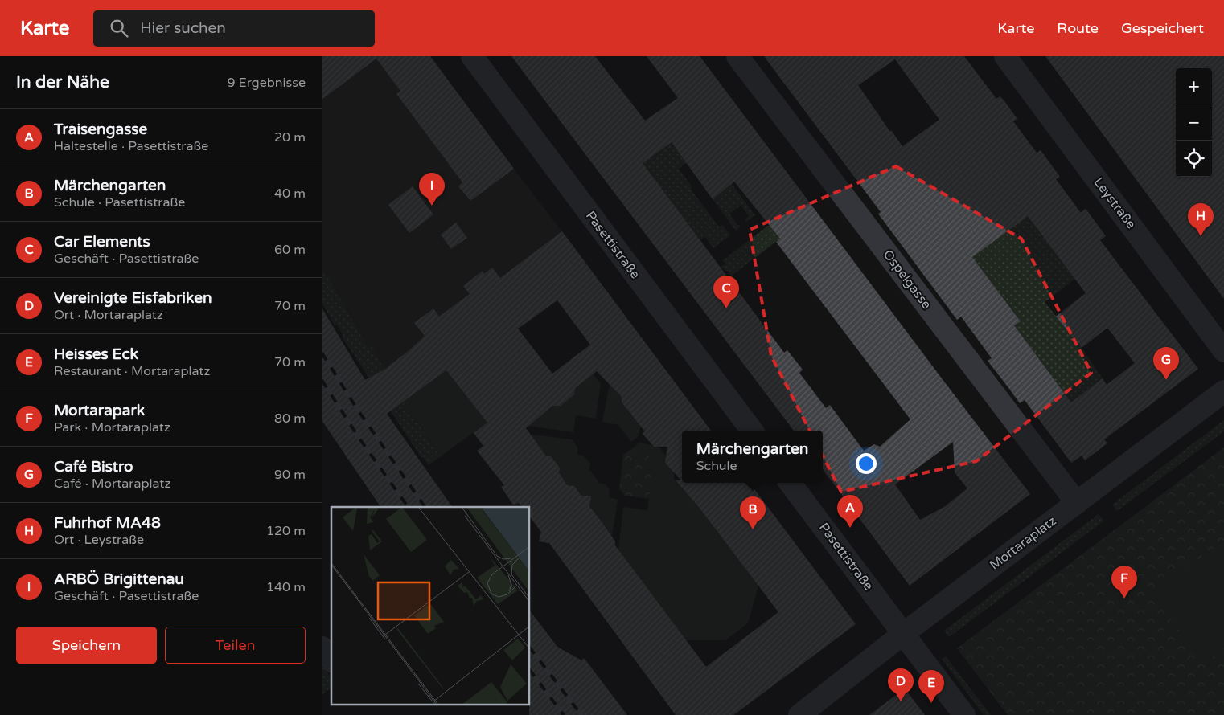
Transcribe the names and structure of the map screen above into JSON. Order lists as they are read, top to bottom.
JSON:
{
  "streets": {
    "street": [
      "Leystraße",
      "Pasettistraße",
      "Ospelgasse",
      "Mortaraplatz"
    ]
  },
  "crossings": [
    ["Pasettistraße", "Mortaraplatz"],
    ["Ospelgasse", "Mortaraplatz"]
  ],
  "page": {
    "header": "Karte",
    "search": "Hier suchen",
    "nav": ["Karte", "Route", "Gespeichert"],
    "heading": ["In der Nähe", "9 Ergebnisse"],
    "map_buttons": ["+", "−"],
    "list": [
      {
        "mark": "A",
        "name": "Traisengasse",
        "note": "Haltestelle · Pasettistraße",
        "value": "20 m"
      },
      {
        "mark": "B",
        "name": "Märchengarten",
        "note": "Schule · Pasettistraße",
        "value": "40 m"
      },
      {
        "mark": "C",
        "name": "Car Elements",
        "note": "Geschäft · Pasettistraße",
        "value": "60 m"
      },
      {
        "mark": "D",
        "name": "Vereinigte Eisfabriken",
        "note": "Ort · Mortaraplatz",
        "value": "70 m"
      },
      {
        "mark": "E",
        "name": "Heisses Eck",
        "note": "Restaurant · Mortaraplatz",
        "value": "70 m"
      },
      {
        "mark": "F",
        "name": "Mortarapark",
        "note": "Park · Mortaraplatz",
        "value": "80 m"
      },
      {
        "mark": "G",
        "name": "Café Bistro",
        "note": "Café · Mortaraplatz",
        "value": "90 m"
      },
      {
        "mark": "H",
        "name": "Fuhrhof MA48",
        "note": "Ort · Leystraße",
        "value": "120 m"
      },
      {
        "mark": "I",
        "name": "ARBÖ Brigittenau",
        "note": "Geschäft · Pasettistraße",
        "value": "140 m"
      }
    ],
    "pins": [
      "I",
      "H",
      "C",
      "G",
      "A",
      "B",
      "F",
      "D",
      "E"
    ],
    "popup": ["Märchengarten", "Schule"],
    "buttons": ["Speichern", "Teilen"]
  }
}
